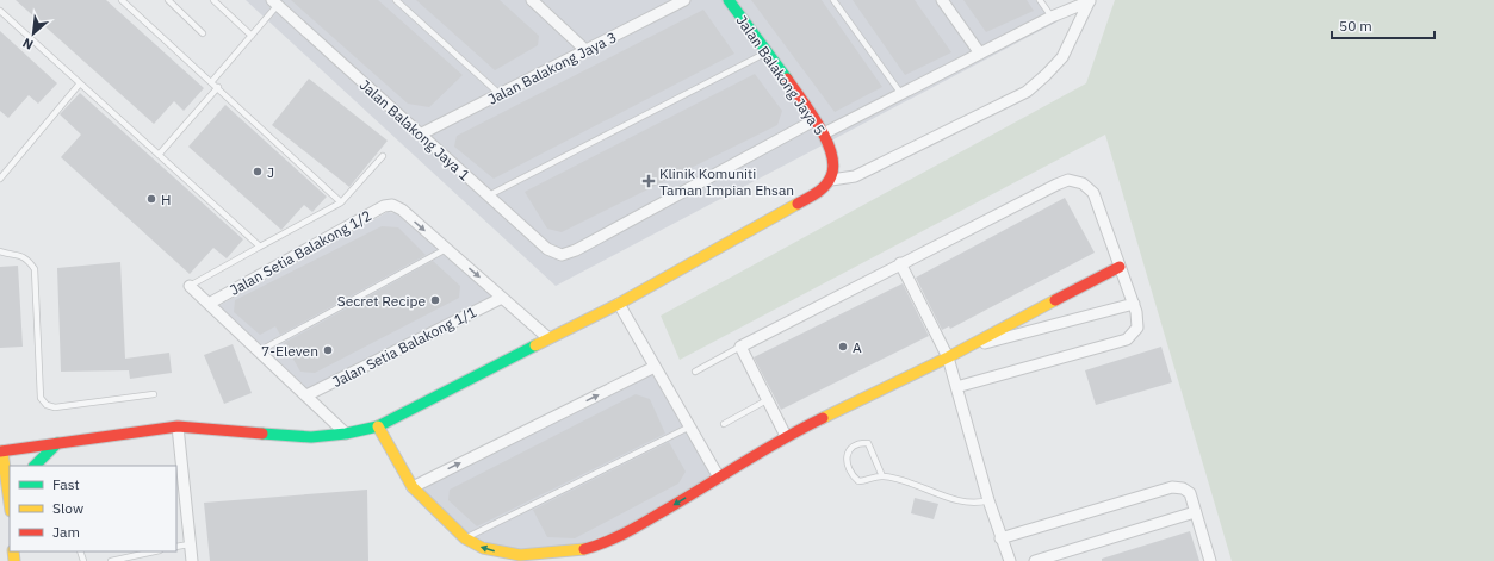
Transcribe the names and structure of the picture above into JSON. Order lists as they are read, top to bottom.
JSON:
{
  "streets": {
    "street": [
      "Jalan Balakong Jaya 3",
      "Jalan Balakong Jaya 5",
      "Jalan Balakong Jaya 1",
      "Jalan Setia Balakong 1/2",
      "Jalan Setia Balakong 1/1"
    ]
  },
  "crossings": [
    ["Jalan Balakong Jaya 3", "Jalan Balakong Jaya 1"],
    ["Jalan Balakong Jaya 5", "Jalan Balakong Jaya 1"]
  ],
  "one_way": ["Jalan Setia Balakong 1/2"],
  "places": {
    "other": [
      "J",
      "H",
      "Secret Recipe",
      "A",
      "7-Eleven"
    ],
    "health": ["Klinik Komuniti Taman Impian Ehsan"]
  },
  "legend": ["Fast", "Slow", "Jam"],
  "scale_bar": "50 m",
  "north": "bottom left"
}
